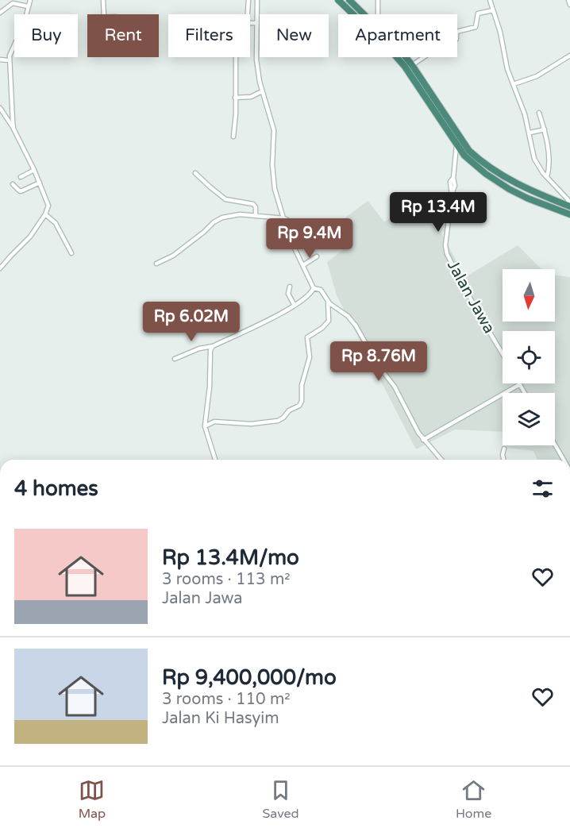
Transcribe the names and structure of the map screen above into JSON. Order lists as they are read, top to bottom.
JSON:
{
  "streets": {
    "street": ["Jalan Jawa"]
  },
  "north": "bottom",
  "page": {
    "chip": [
      "Buy",
      "Rent",
      "Filters",
      "New",
      "Apartment"
    ],
    "price": [
      "Rp 13.4M",
      "Rp 9.4M",
      "Rp 6.02M",
      "Rp 8.76M"
    ],
    "heading": "4 homes",
    "list": [
      {
        "name": "Rp 13.4M/mo",
        "note": "3 rooms · 113 m² · Jalan Jawa"
      },
      {
        "name": "Rp 9,400,000/mo",
        "note": "3 rooms · 110 m² · Jalan Ki Hasyim"
      }
    ],
    "tabs": ["Map", "Saved", "Home"]
  }
}
